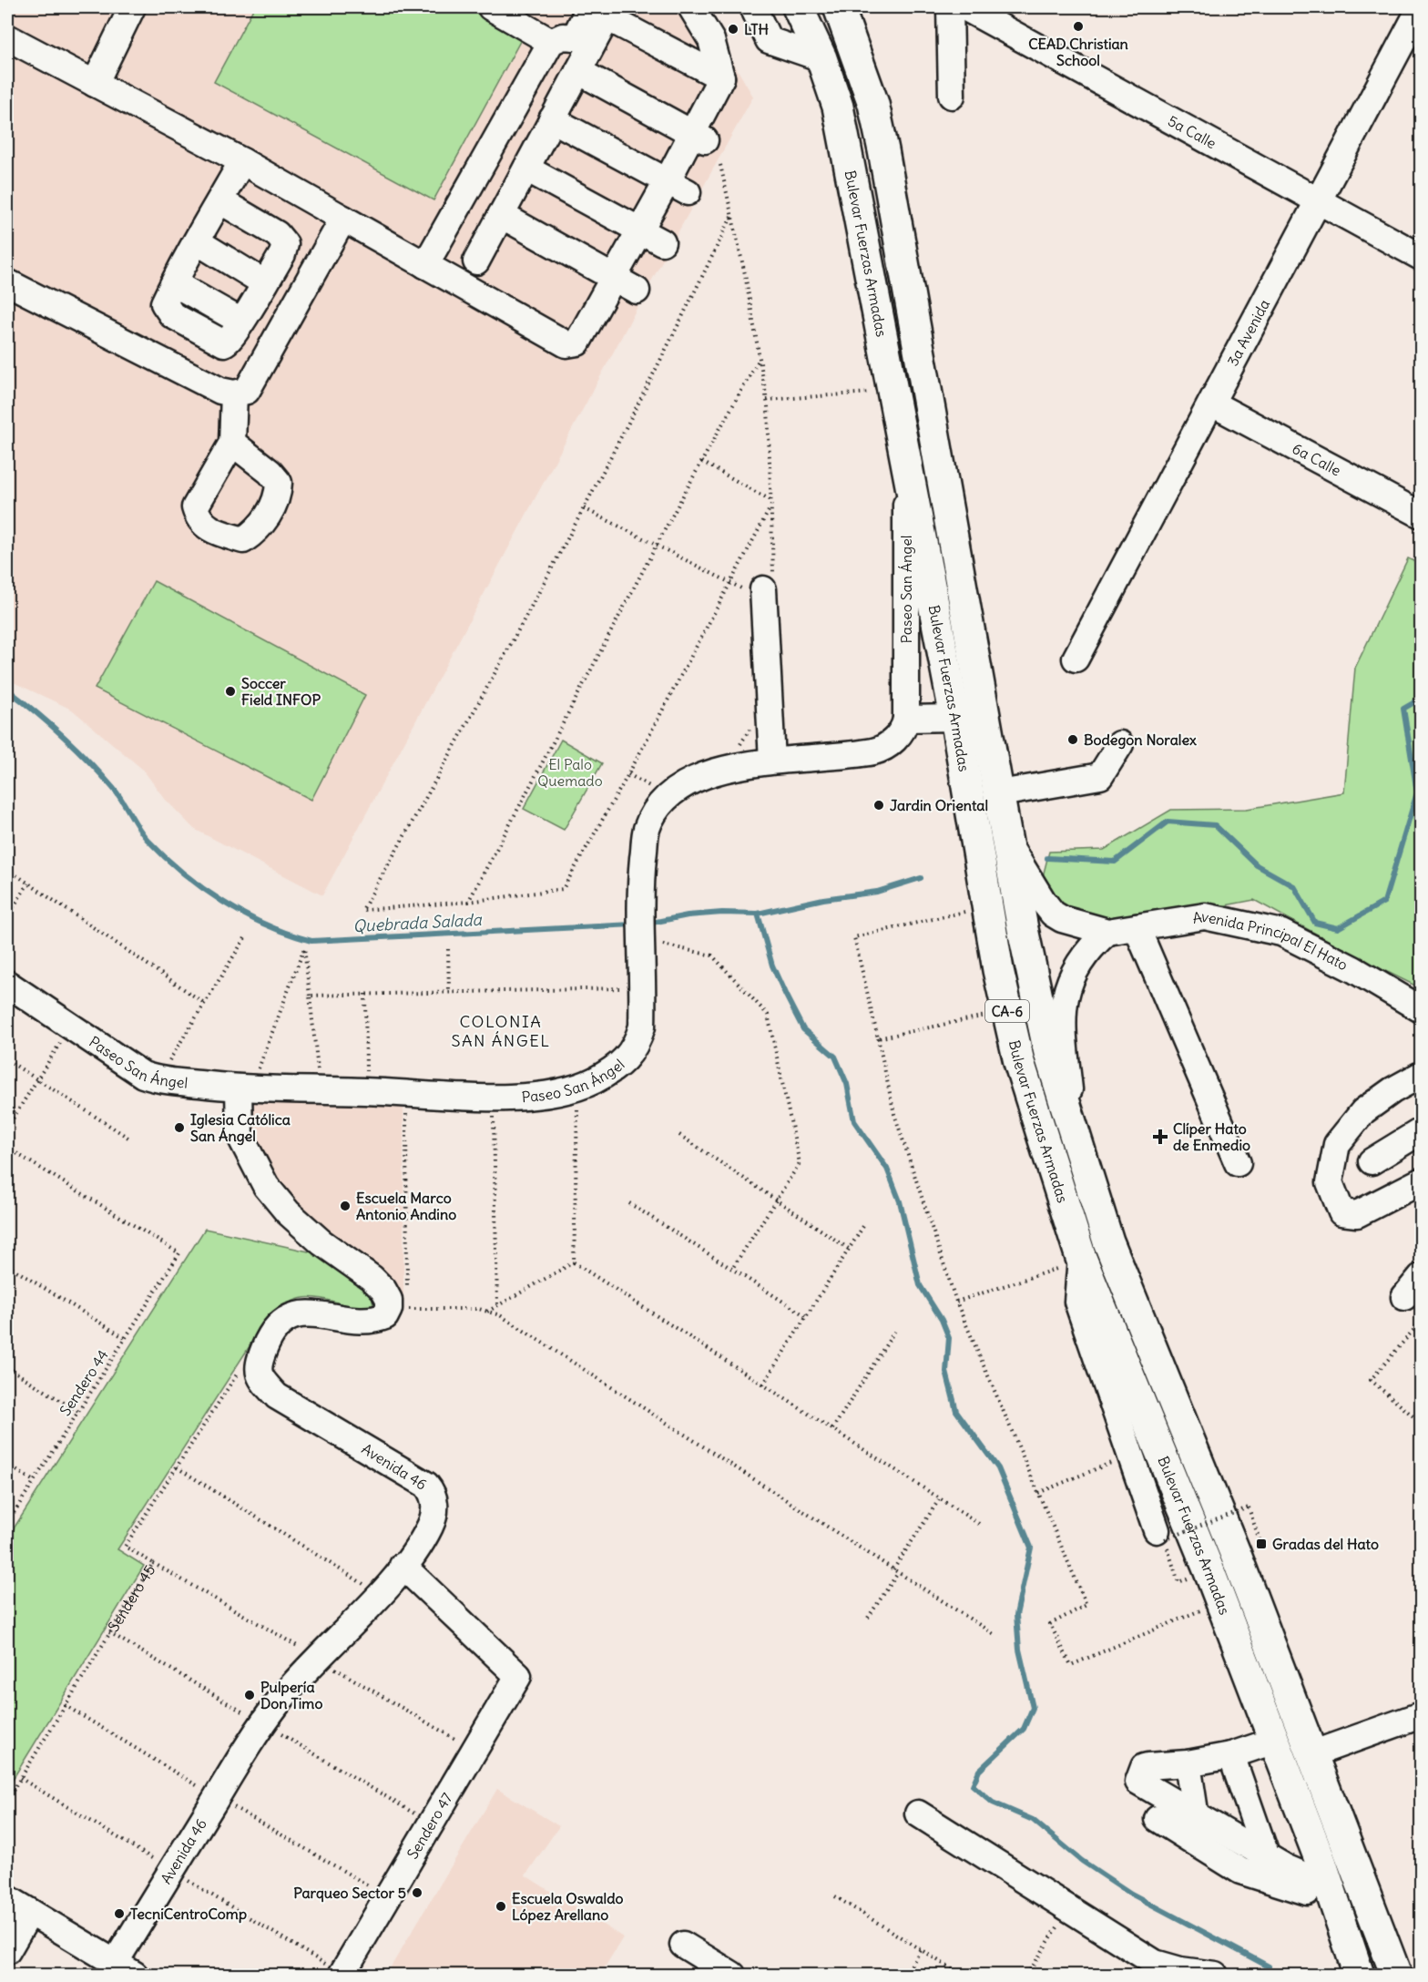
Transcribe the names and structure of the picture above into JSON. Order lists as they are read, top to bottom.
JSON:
{
  "streets": {
    "highway": ["Bulevar Fuerzas Armadas", "CA-6"],
    "street": [
      "5a Calle",
      "3a Avenida",
      "6a Calle",
      "Paseo San Ángel",
      "Avenida Principal El Hato",
      "Avenida 46",
      "Sendero 47"
    ],
    "path": ["Sendero 44", "Sendero 45"]
  },
  "crossings": [
    ["5a Calle", "3a Avenida"],
    ["Bulevar Fuerzas Armadas", "Paseo San Ángel"],
    ["Bulevar Fuerzas Armadas", "Avenida Principal El Hato"],
    ["3a Avenida", "6a Calle"],
    ["Avenida 46", "Sendero 45"],
    ["Avenida 46", "Sendero 47"]
  ],
  "districts": ["COLONIA SAN ÁNGEL"],
  "water": ["Quebrada Salada"],
  "parks": ["El Palo Quemado"],
  "places": {
    "other": [
      "CEAD Christian School",
      "LTH",
      "Soccer Field INFOP",
      "Bodegon Noralex",
      "Jardin Oriental",
      "Iglesia Católica San Ángel",
      "Escuela Marco Antonio Andino",
      "Pulpería Don Timo",
      "Parqueo Sector 5",
      "Escuela Oswaldo López Arellano",
      "TecniCentroComp"
    ],
    "health": ["Clíper Hato de Enmedio"],
    "transit": ["Gradas del Hato"]
  }
}
